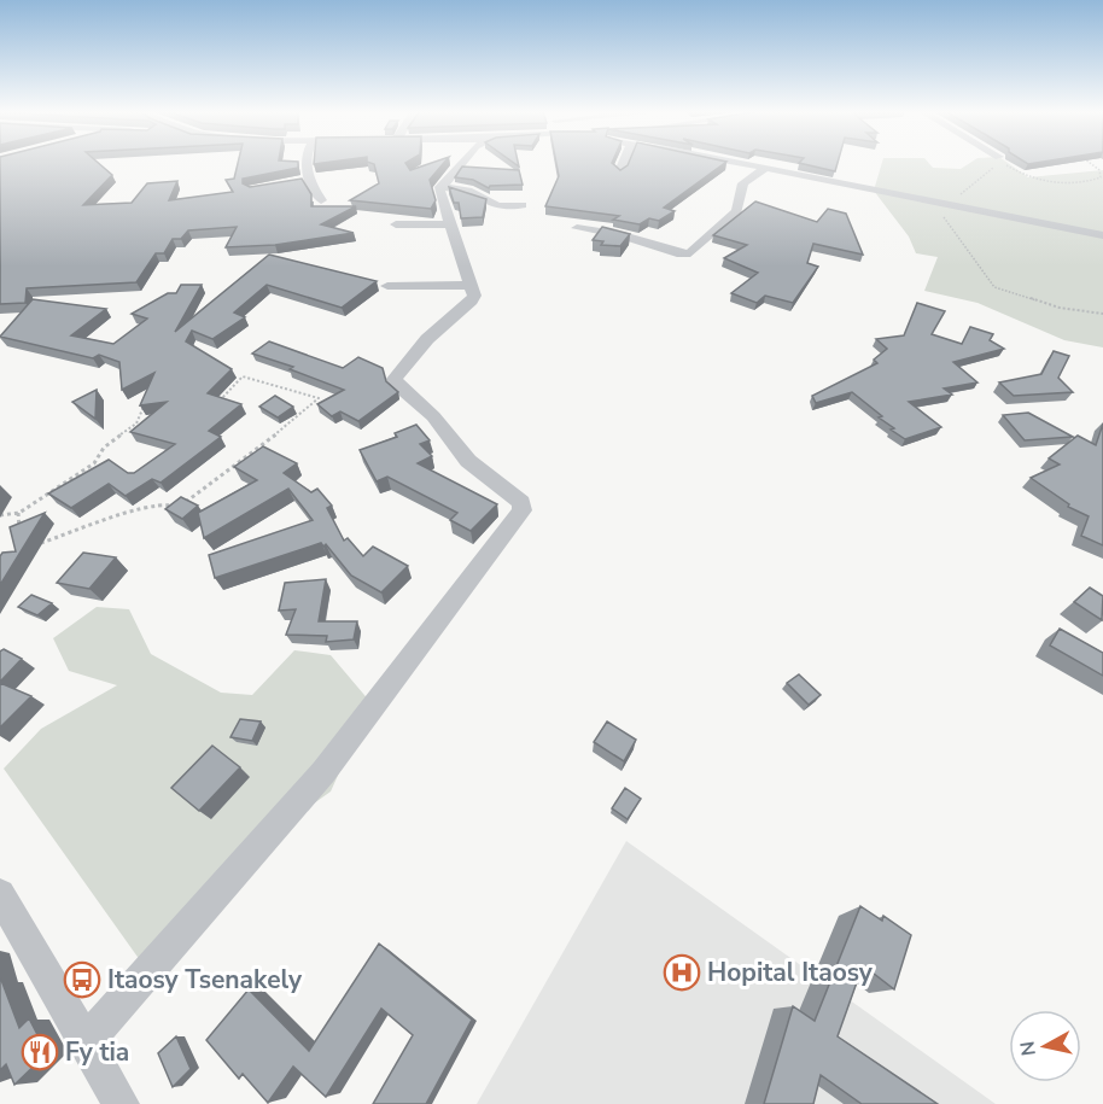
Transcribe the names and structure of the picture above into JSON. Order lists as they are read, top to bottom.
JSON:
{
  "places": {
    "hospital": ["Hopital Itaosy"],
    "bus stop": ["Itaosy Tsenakely"],
    "restaurant": ["Fy tia"]
  },
  "north": "left"
}
